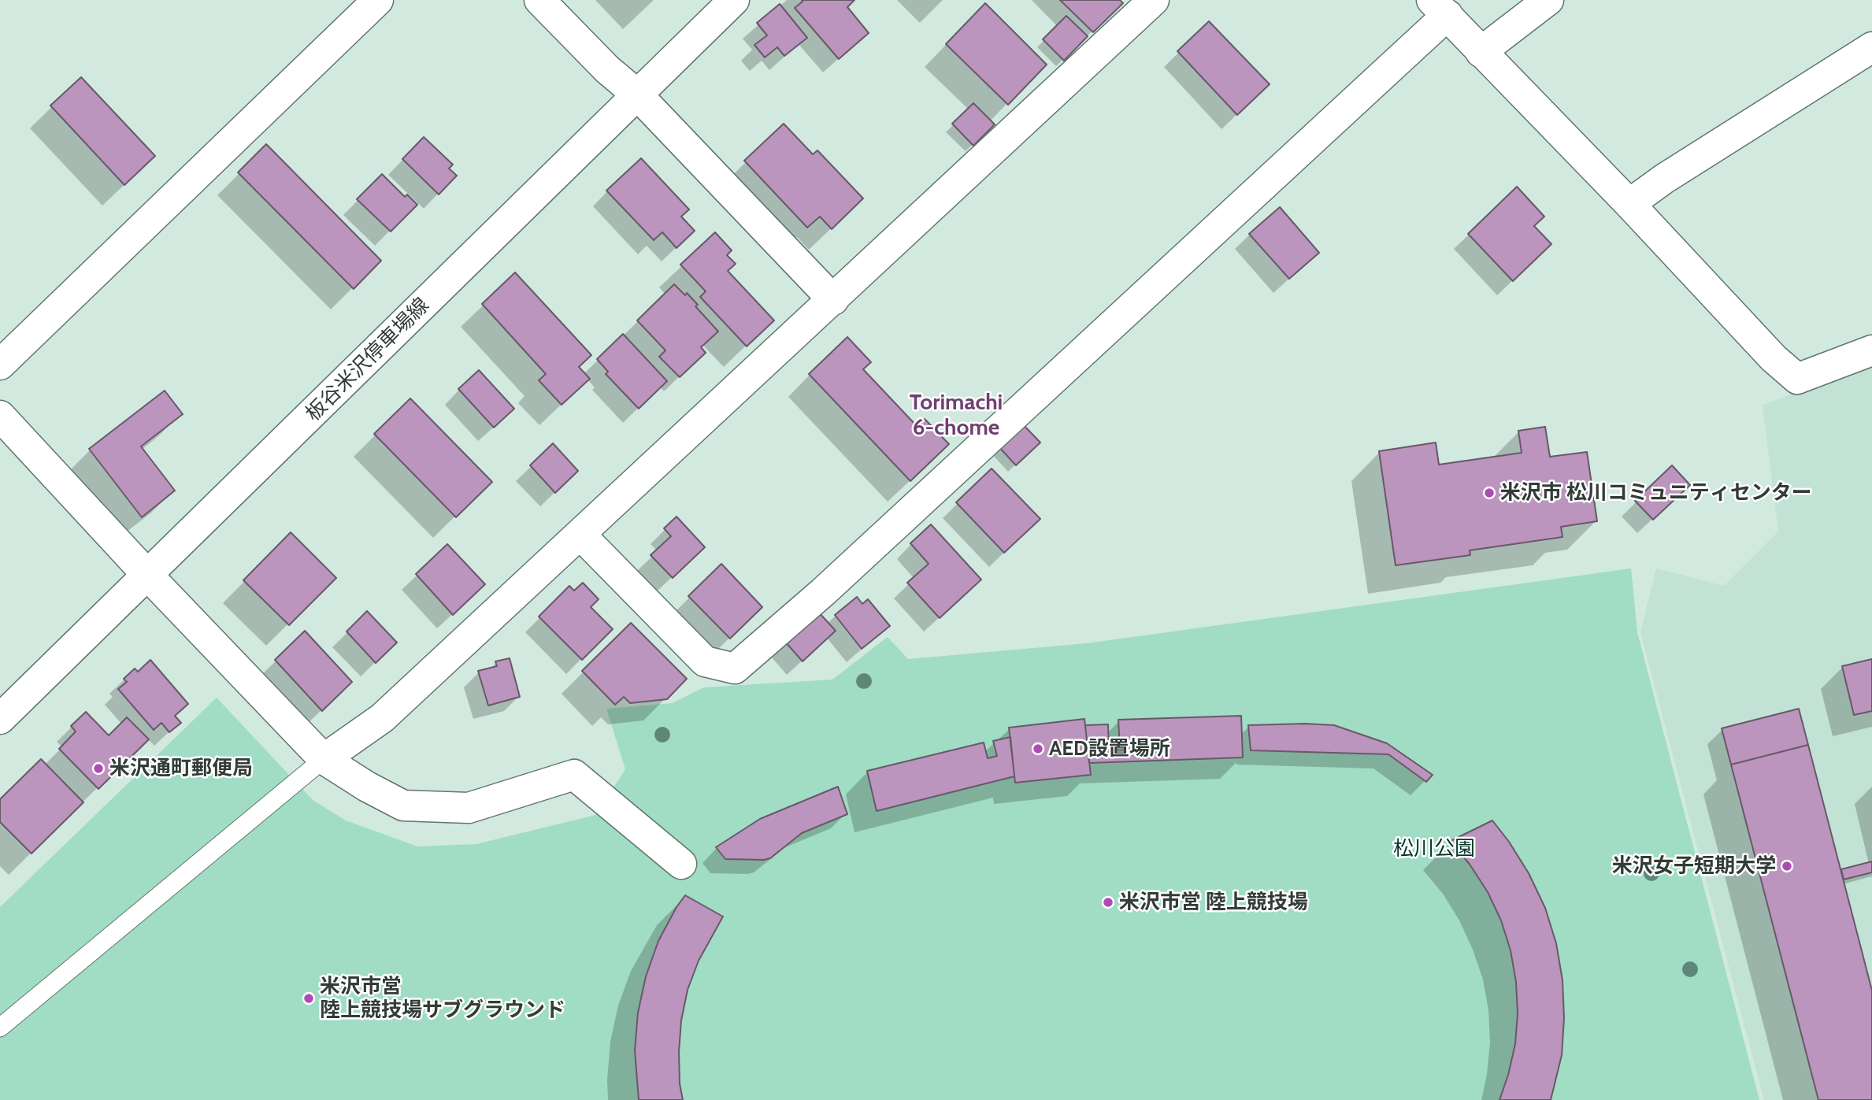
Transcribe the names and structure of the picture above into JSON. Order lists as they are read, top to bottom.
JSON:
{
  "streets": {
    "street": ["板谷米沢停車場線"]
  },
  "districts": ["Torimachi 6-chome"],
  "parks": ["松川公園"],
  "places": [
    "米沢市 松川コミュニティセンター",
    "AED設置場所",
    "米沢通町郵便局",
    "米沢女子短期大学",
    "米沢市営 陸上競技場",
    "米沢市営 陸上競技場サブグラウンド"
  ]
}
